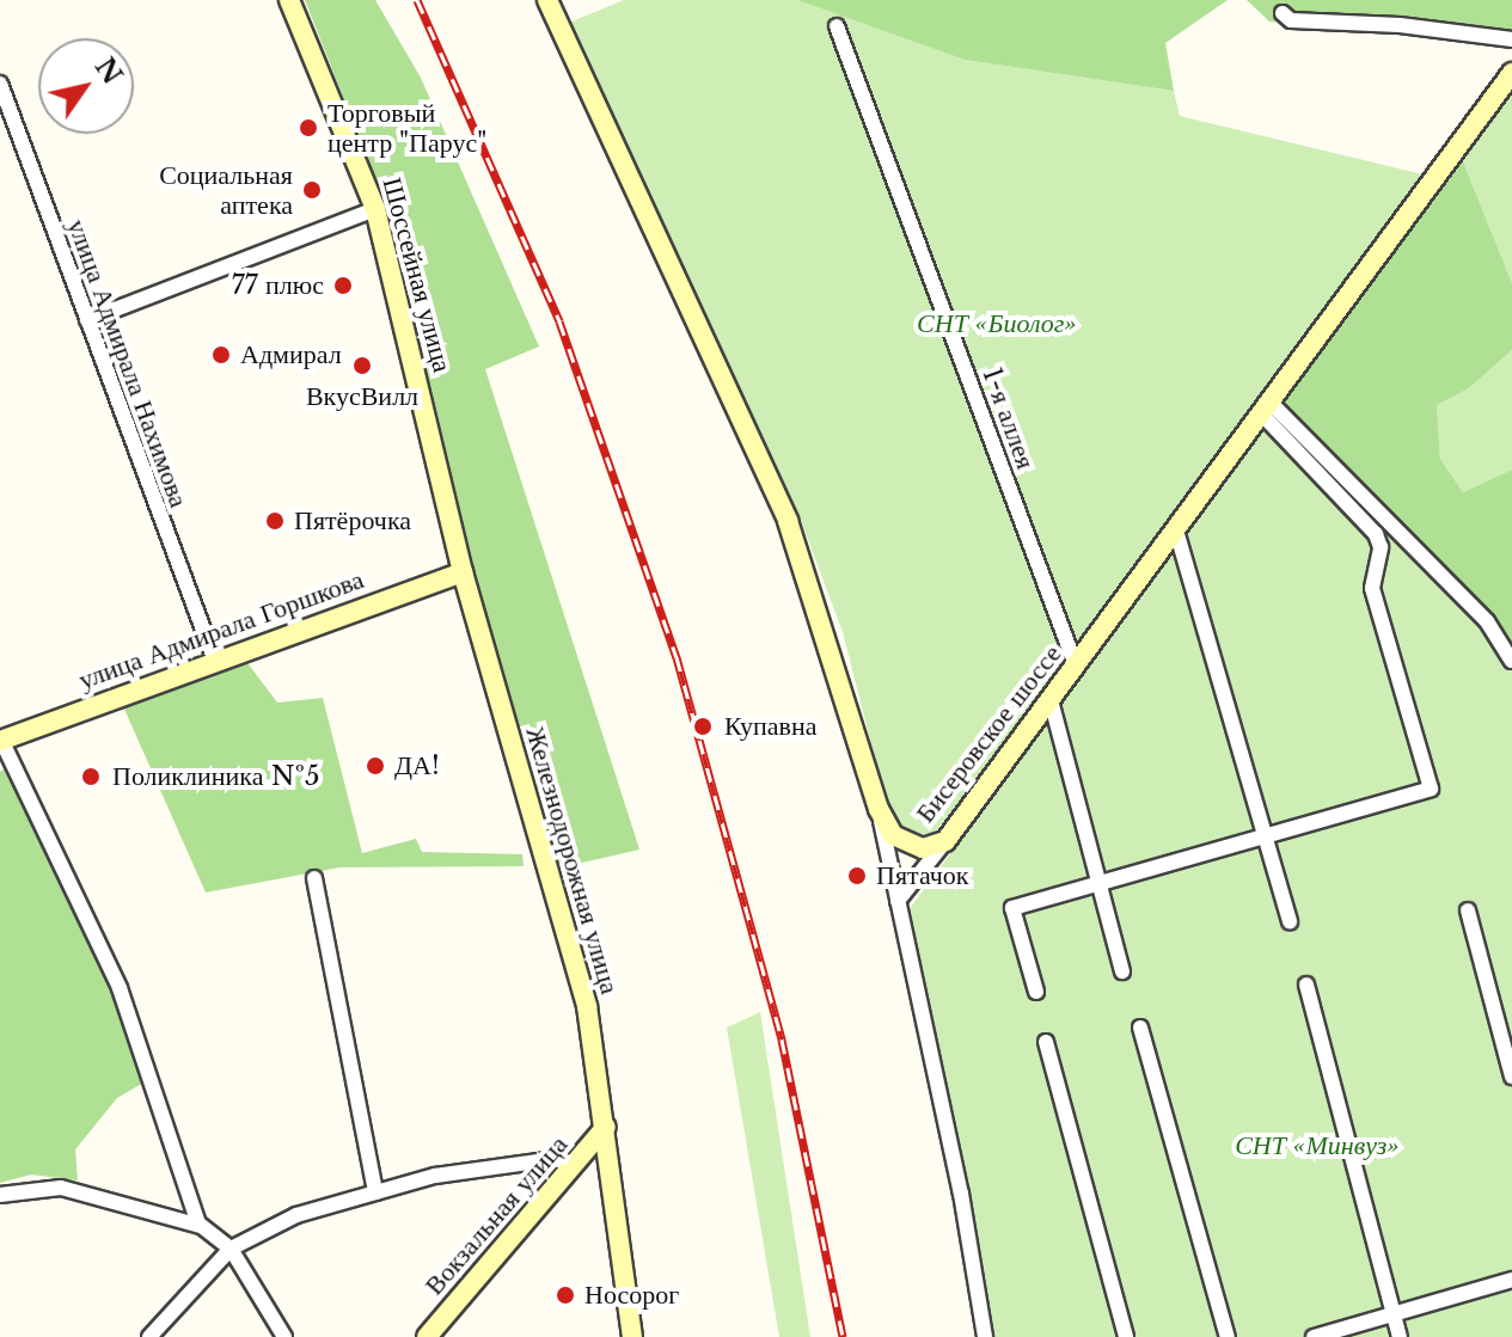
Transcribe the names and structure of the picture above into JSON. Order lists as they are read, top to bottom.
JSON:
{
  "streets": {
    "main road": [
      "Шоссейная улица",
      "улица Адмирала Горшкова",
      "Бисеровское шоссе",
      "Железнодорожная улица",
      "Вокзальная улица"
    ],
    "street": ["улица Адмирала Нахимова", "1-я аллея"]
  },
  "crossings": [
    ["Шоссейная улица", "улица Адмирала Горшкова"],
    ["Шоссейная улица", "Железнодорожная улица"],
    ["улица Адмирала Нахимова", "улица Адмирала Горшкова"],
    ["1-я аллея", "Бисеровское шоссе"],
    ["улица Адмирала Горшкова", "Железнодорожная улица"],
    ["Железнодорожная улица", "Вокзальная улица"]
  ],
  "parks": ["СНТ «Биолог»", "СНТ «Минвуз»"],
  "places": [
    "Торговый центр \"Парус\"",
    "Социальная аптека",
    "77 плюс",
    "Адмирал",
    "ВкусВилл",
    "Пятёрочка",
    "Купавна",
    "ДА!",
    "Поликлиника №5",
    "Пятачок",
    "Носорог"
  ],
  "north": "top right"
}
